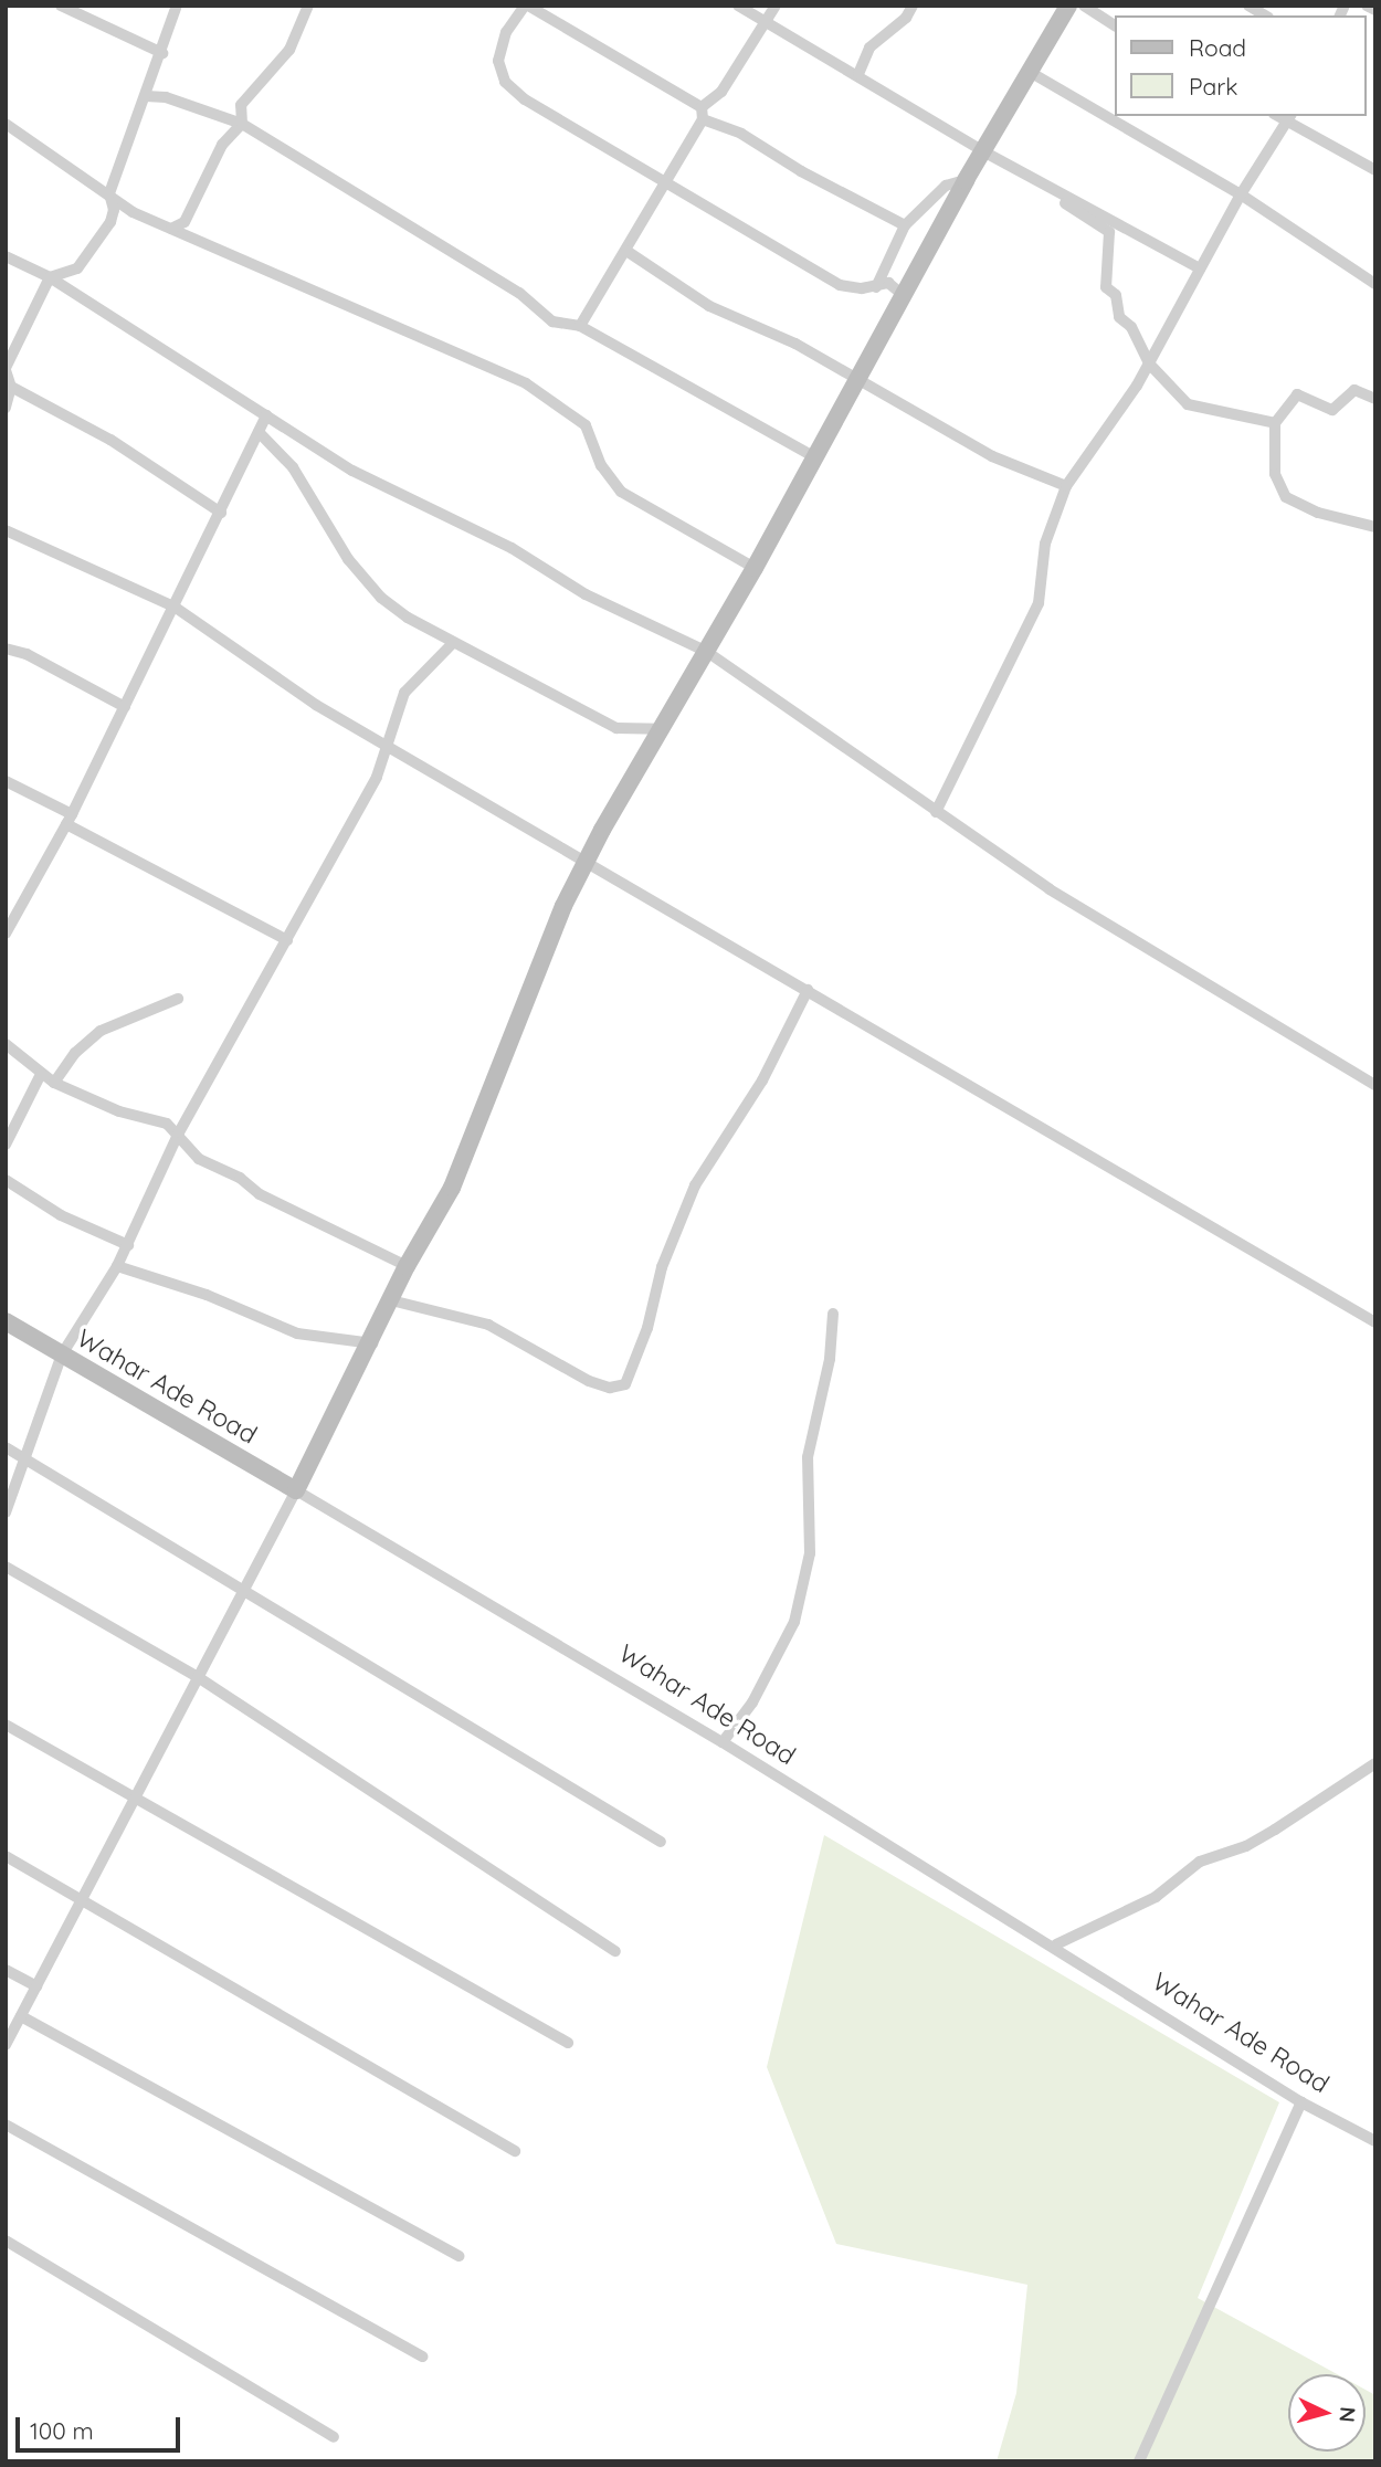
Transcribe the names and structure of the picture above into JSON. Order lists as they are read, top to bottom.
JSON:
{
  "streets": {
    "street": ["Wahar Ade Road"]
  },
  "legend": ["Road", "Park"],
  "scale_bar": "100 m",
  "north": "right"
}
